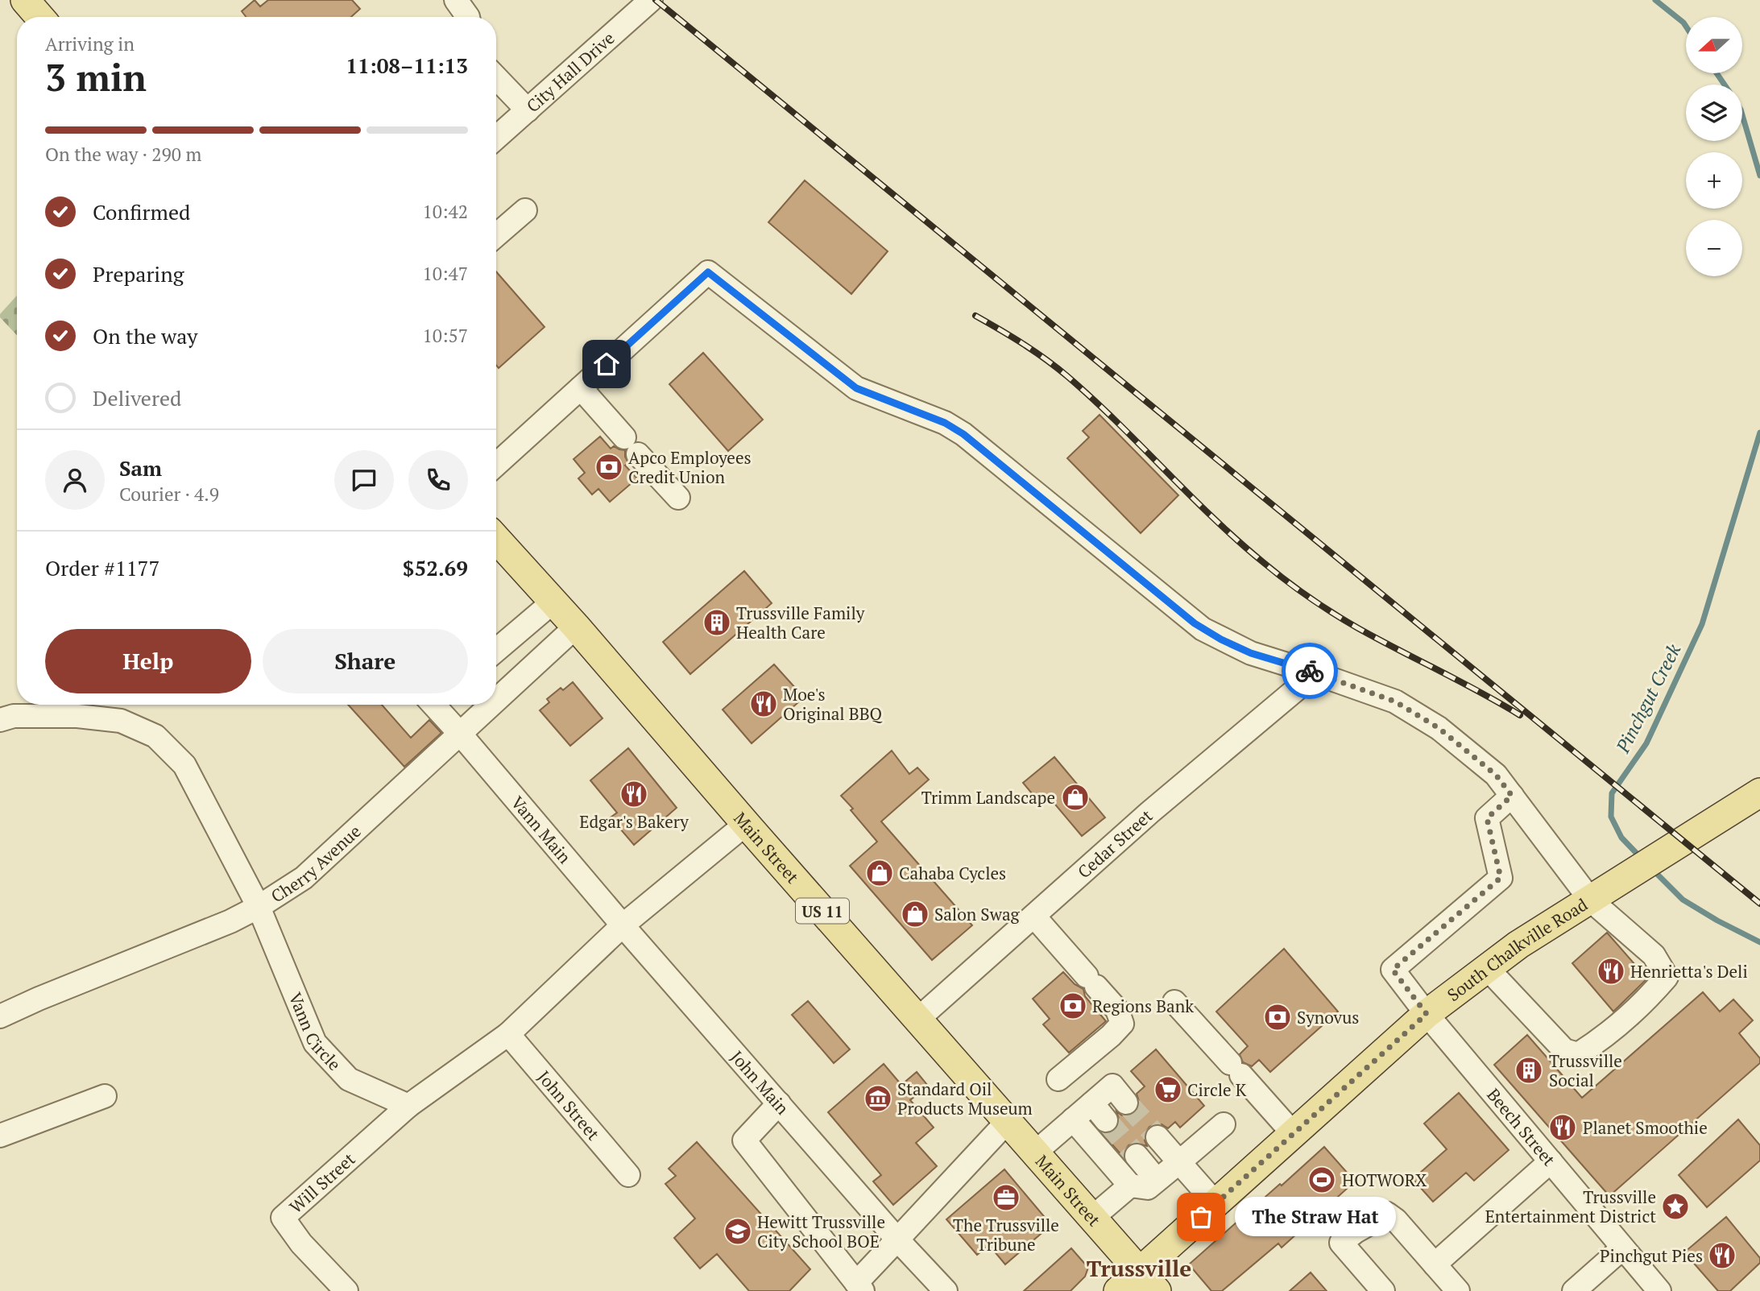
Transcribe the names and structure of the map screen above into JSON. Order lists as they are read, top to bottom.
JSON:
{
  "streets": {
    "main road": ["Main Street", "US 11", "South Chalkville Road"],
    "street": [
      "City Hall Drive",
      "Vann Main",
      "Cedar Street",
      "Cherry Avenue",
      "Vann Circle",
      "John Main",
      "John Street",
      "Beech Street",
      "Will Street"
    ]
  },
  "crossings": [
    ["Vann Main", "Cherry Avenue"],
    ["Vann Main", "John Main"],
    ["Cedar Street", "Main Street"],
    ["Main Street", "Cherry Avenue"],
    ["Main Street", "South Chalkville Road"],
    ["Cherry Avenue", "Vann Circle"],
    ["South Chalkville Road", "Beech Street"],
    ["Vann Circle", "Will Street"]
  ],
  "districts": ["Trussville"],
  "water": ["Pinchgut Creek"],
  "places": {
    "bank": ["Apco Employees Credit Union", "Regions Bank", "Synovus"],
    "building": ["Trussville Family Health Care", "Trussville Social"],
    "restaurant": [
      "Moe's Original BBQ",
      "Edgar's Bakery",
      "Henrietta's Deli",
      "Planet Smoothie",
      "Pinchgut Pies"
    ],
    "shop": ["Trimm Landscape", "Cahaba Cycles", "Salon Swag"],
    "supermarket": ["Circle K"],
    "museum": ["Standard Oil Products Museum"],
    "sports": ["HOTWORX"],
    "office": ["The Trussville Tribune"],
    "place": ["Trussville Entertainment District"],
    "other": ["The Straw Hat"],
    "school or university": ["Hewitt Trussville City School BOE"]
  },
  "north": "left",
  "page": {
    "map_buttons": ["+", "−"],
    "heading": ["3 min", "Arriving in", "11:08–11:13"],
    "panel": [
      "Sam",
      "Courier · 4.9",
      "Order #1177",
      "$52.69"
    ],
    "bar": "On the way · 290 m",
    "list": [
      ["Confirmed", "10:42"],
      ["Preparing", "10:47"],
      ["On the way", "10:57"],
      "Delivered"
    ],
    "buttons": ["Help", "Share"],
    "bubble": "The Straw Hat"
  }
}
